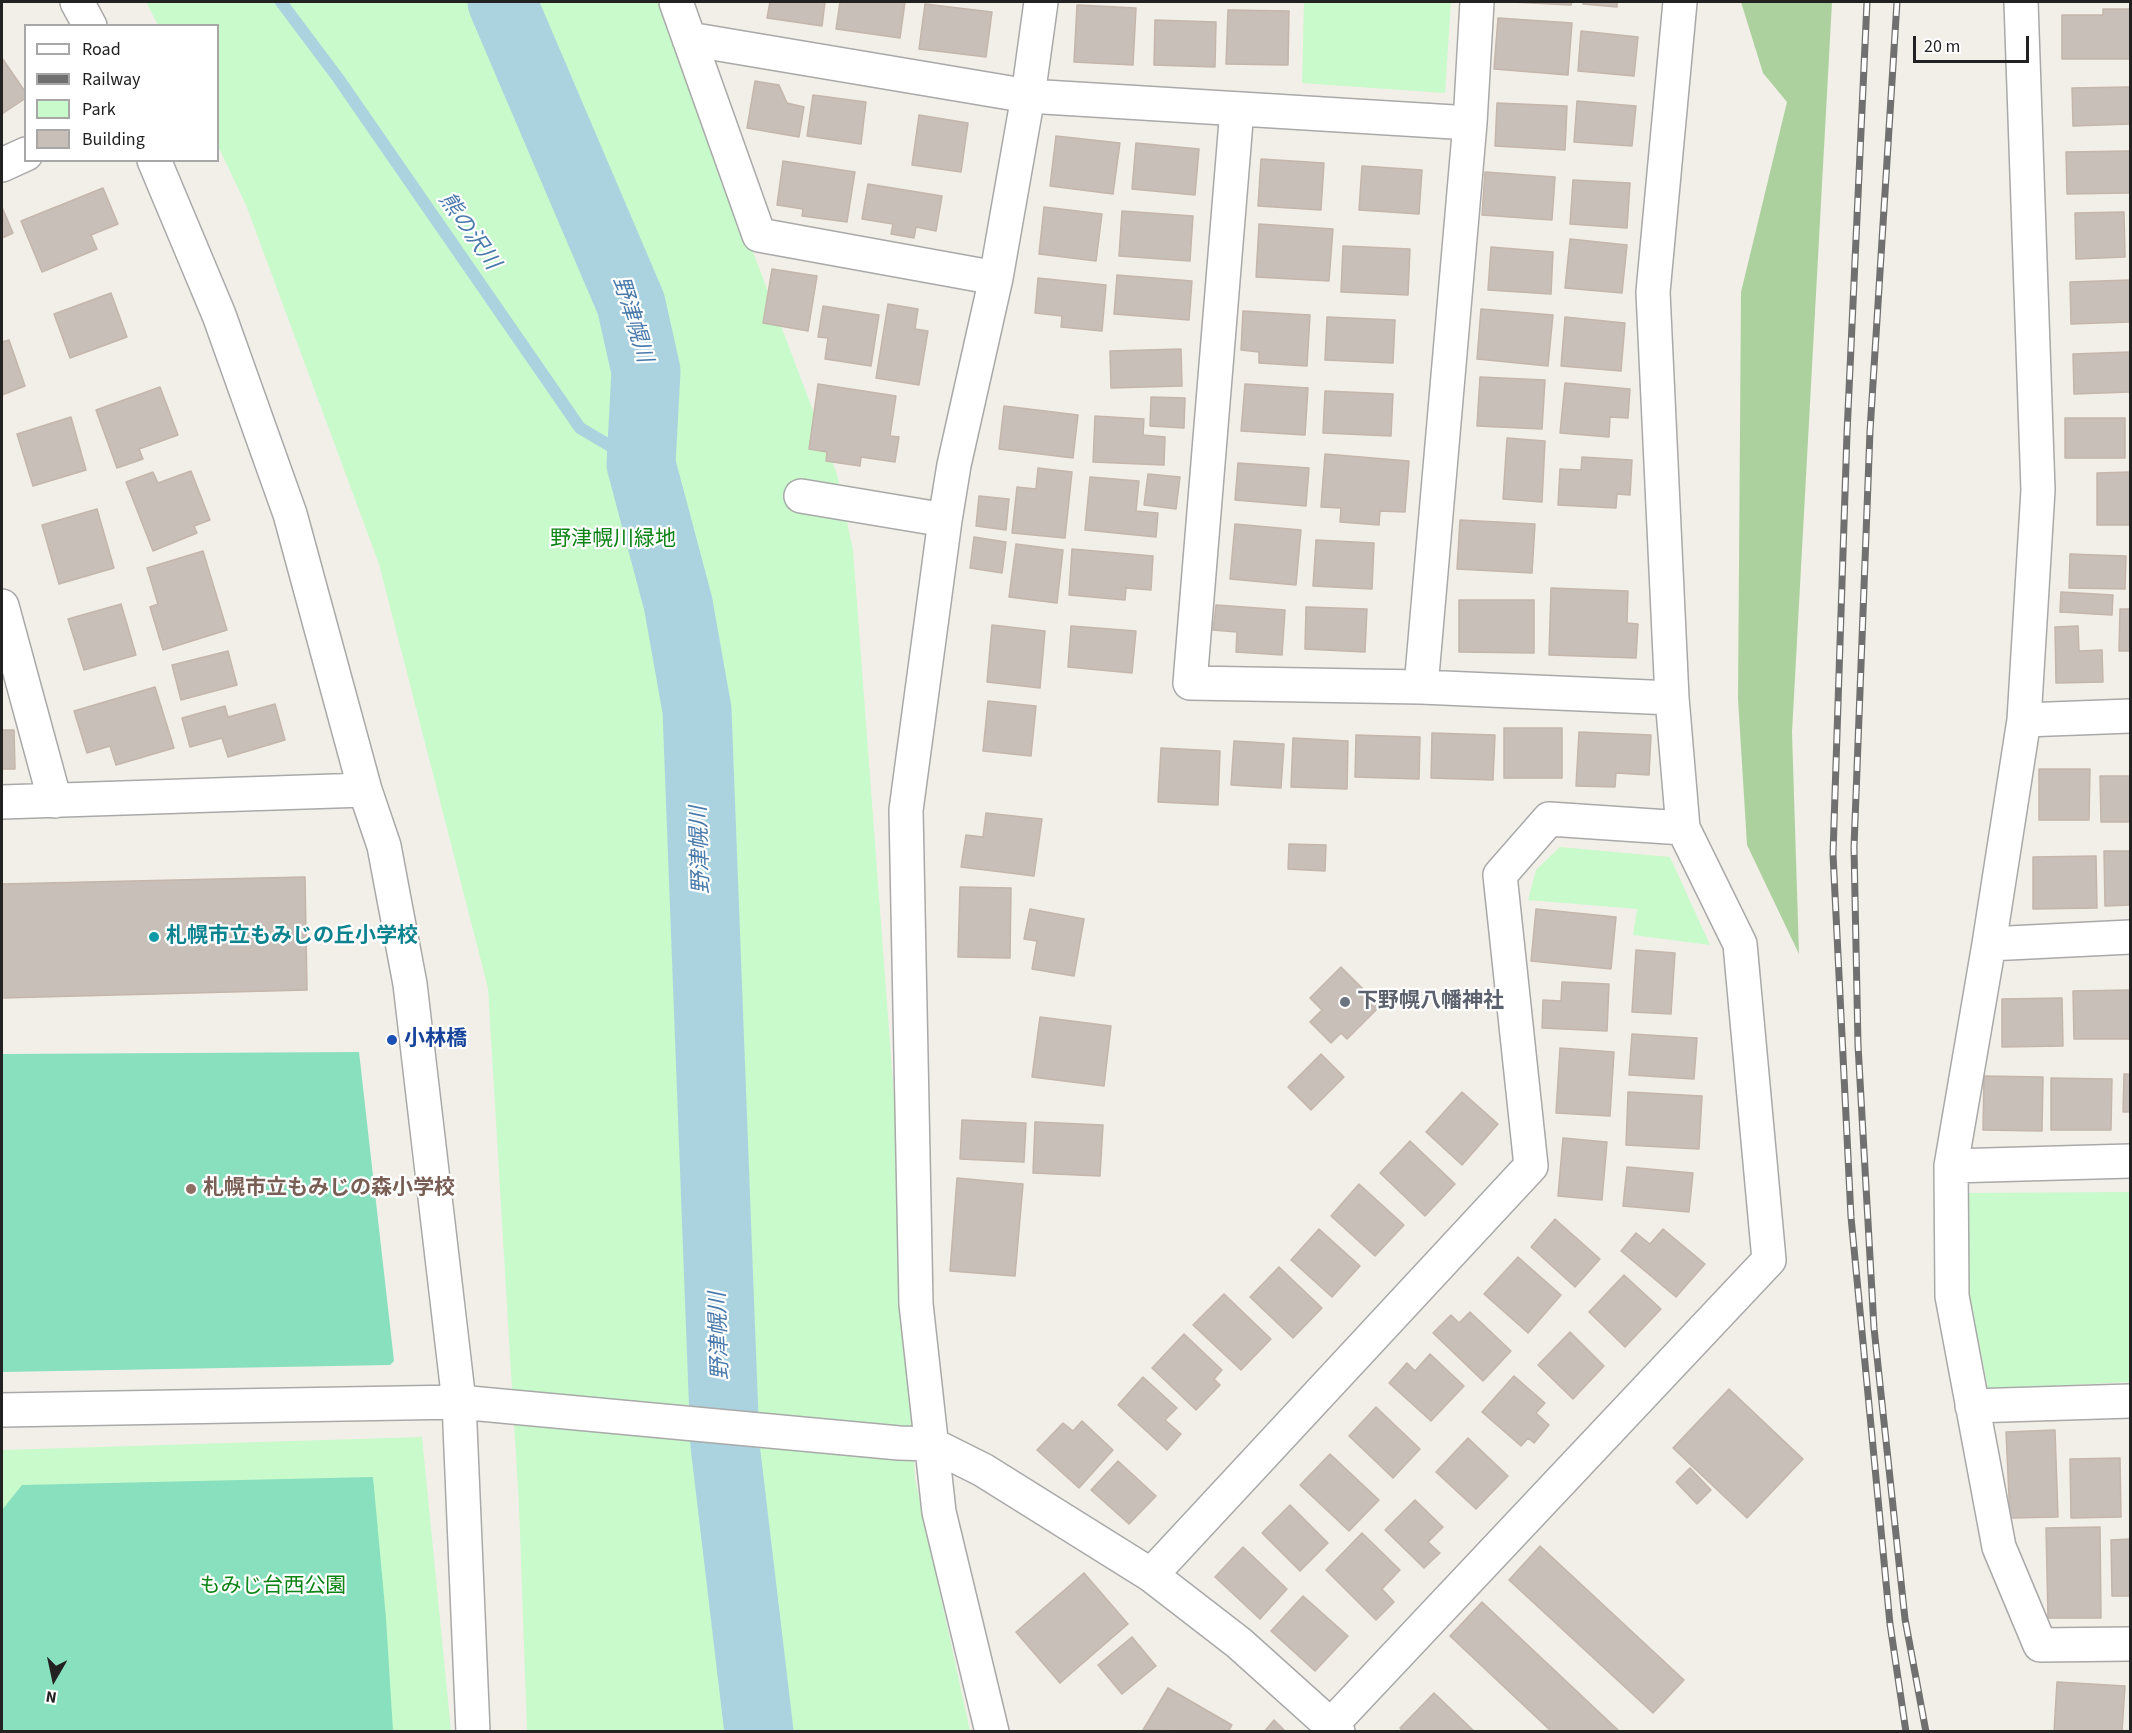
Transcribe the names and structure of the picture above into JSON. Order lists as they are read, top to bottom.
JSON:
{
  "water": ["熊の沢川", "野津幌川"],
  "parks": ["野津幌川緑地", "もみじ台西公園"],
  "places": [
    "札幌市立もみじの丘小学校",
    "下野幌八幡神社",
    "小林橋",
    "札幌市立もみじの森小学校"
  ],
  "legend": [
    "Road",
    "Railway",
    "Park",
    "Building"
  ],
  "scale_bar": "20 m",
  "north": "bottom"
}
